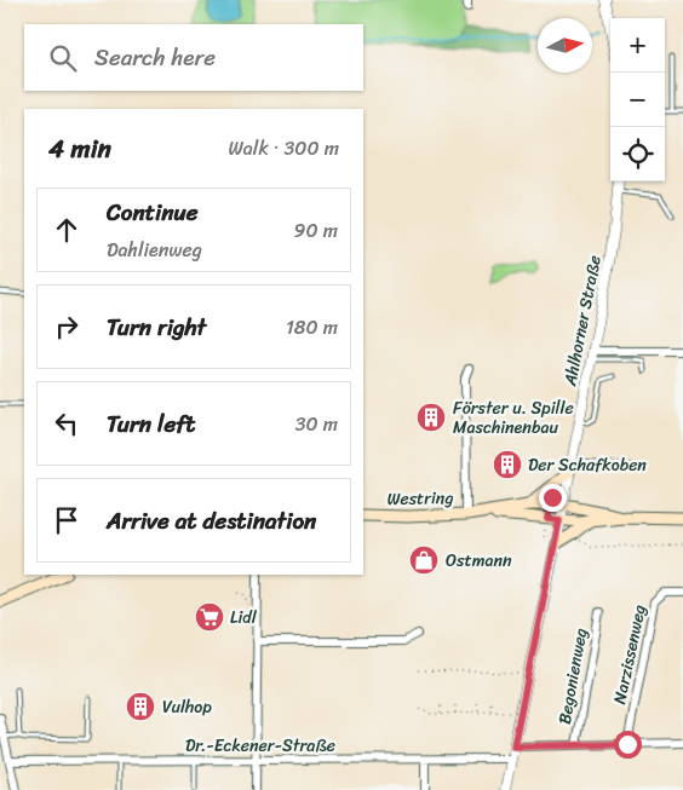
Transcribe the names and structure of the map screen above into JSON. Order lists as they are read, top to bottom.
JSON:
{
  "streets": {
    "main road": ["Westring"],
    "street": [
      "Ahlhorner Straße",
      "Narzissenweg",
      "Begonienweg",
      "Dr.-Eckener-Straße"
    ]
  },
  "crossings": [
    ["Ahlhorner Straße", "Westring"],
    ["Ahlhorner Straße", "Dr.-Eckener-Straße"]
  ],
  "places": {
    "building": ["Förster u. Spille Maschinenbau", "Der Schafkoben", "Vulhop"],
    "shop": ["Ostmann"],
    "supermarket": ["Lidl"]
  },
  "north": "right",
  "page": {
    "map_buttons": ["+", "−"],
    "search": "Search here",
    "heading": ["4 min", "Walk · 300 m"],
    "list": [
      ["Continue", "Dahlienweg", "90 m"],
      ["Turn right", "180 m"],
      ["Turn left", "30 m"],
      "Arrive at destination"
    ]
  }
}
